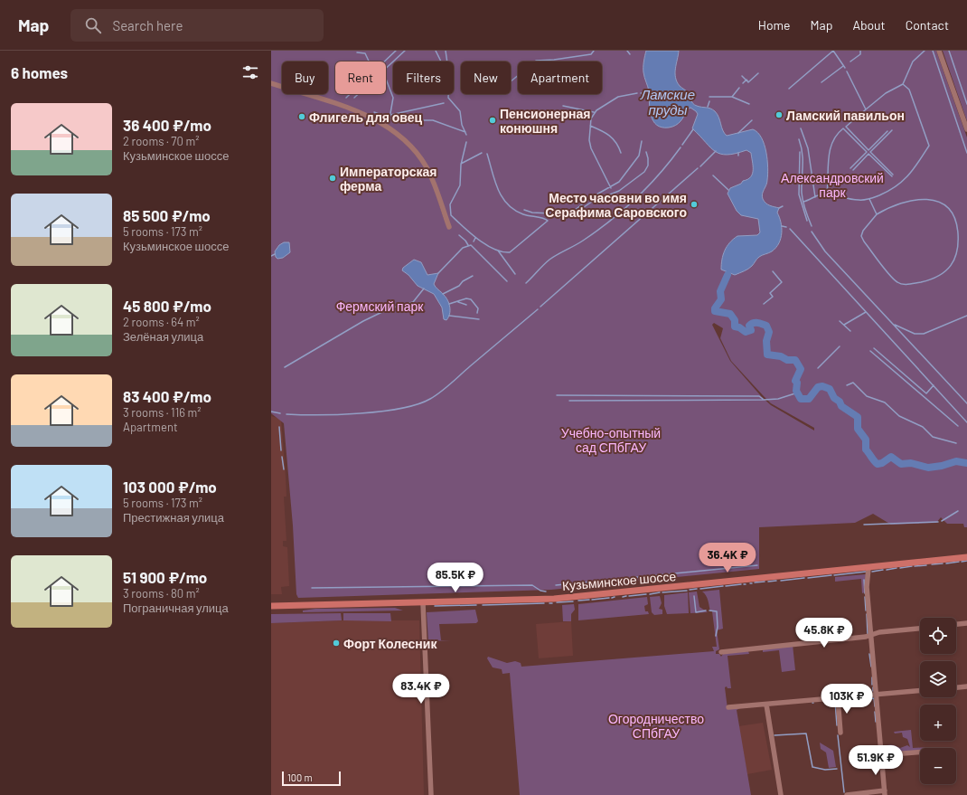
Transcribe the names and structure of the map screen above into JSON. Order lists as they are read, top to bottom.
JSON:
{
  "streets": {
    "main road": ["Кузьминское шоссе"]
  },
  "water": ["Ламские пруды"],
  "parks": [
    "Александровский парк",
    "Фермский парк",
    "Учебно-опытный сад СПбГАУ",
    "Огородничество СПбГАУ"
  ],
  "places": [
    "Ламский павильон",
    "Флигель для овец",
    "Пенсионерная конюшня",
    "Императорская ферма",
    "Место часовни во имя Серафима Саровского",
    "Форт Колесник"
  ],
  "scale_bar": "100 m",
  "page": {
    "header": "Map",
    "search": "Search here",
    "nav": [
      "Home",
      "Map",
      "About",
      "Contact"
    ],
    "heading": "6 homes",
    "chip": [
      "Buy",
      "Rent",
      "Filters",
      "New",
      "Apartment"
    ],
    "list": [
      {
        "name": "36 400 ₽/mo",
        "note": "2 rooms · 70 m² · Кузьминское шоссе"
      },
      {
        "name": "85 500 ₽/mo",
        "note": "5 rooms · 173 m² · Кузьминское шоссе"
      },
      {
        "name": "45 800 ₽/mo",
        "note": "2 rooms · 64 m² · Зелёная улица"
      },
      {
        "name": "83 400 ₽/mo",
        "note": "3 rooms · 116 m² · Apartment"
      },
      {
        "name": "103 000 ₽/mo",
        "note": "5 rooms · 173 m² · Престижная улица"
      },
      {
        "name": "51 900 ₽/mo",
        "note": "3 rooms · 80 m² · Пограничная улица"
      }
    ],
    "price": [
      "36.4K ₽",
      "85.5K ₽",
      "45.8K ₽",
      "83.4K ₽",
      "103K ₽",
      "51.9K ₽"
    ],
    "map_buttons": ["+", "−"],
    "scale": "100 m"
  }
}
